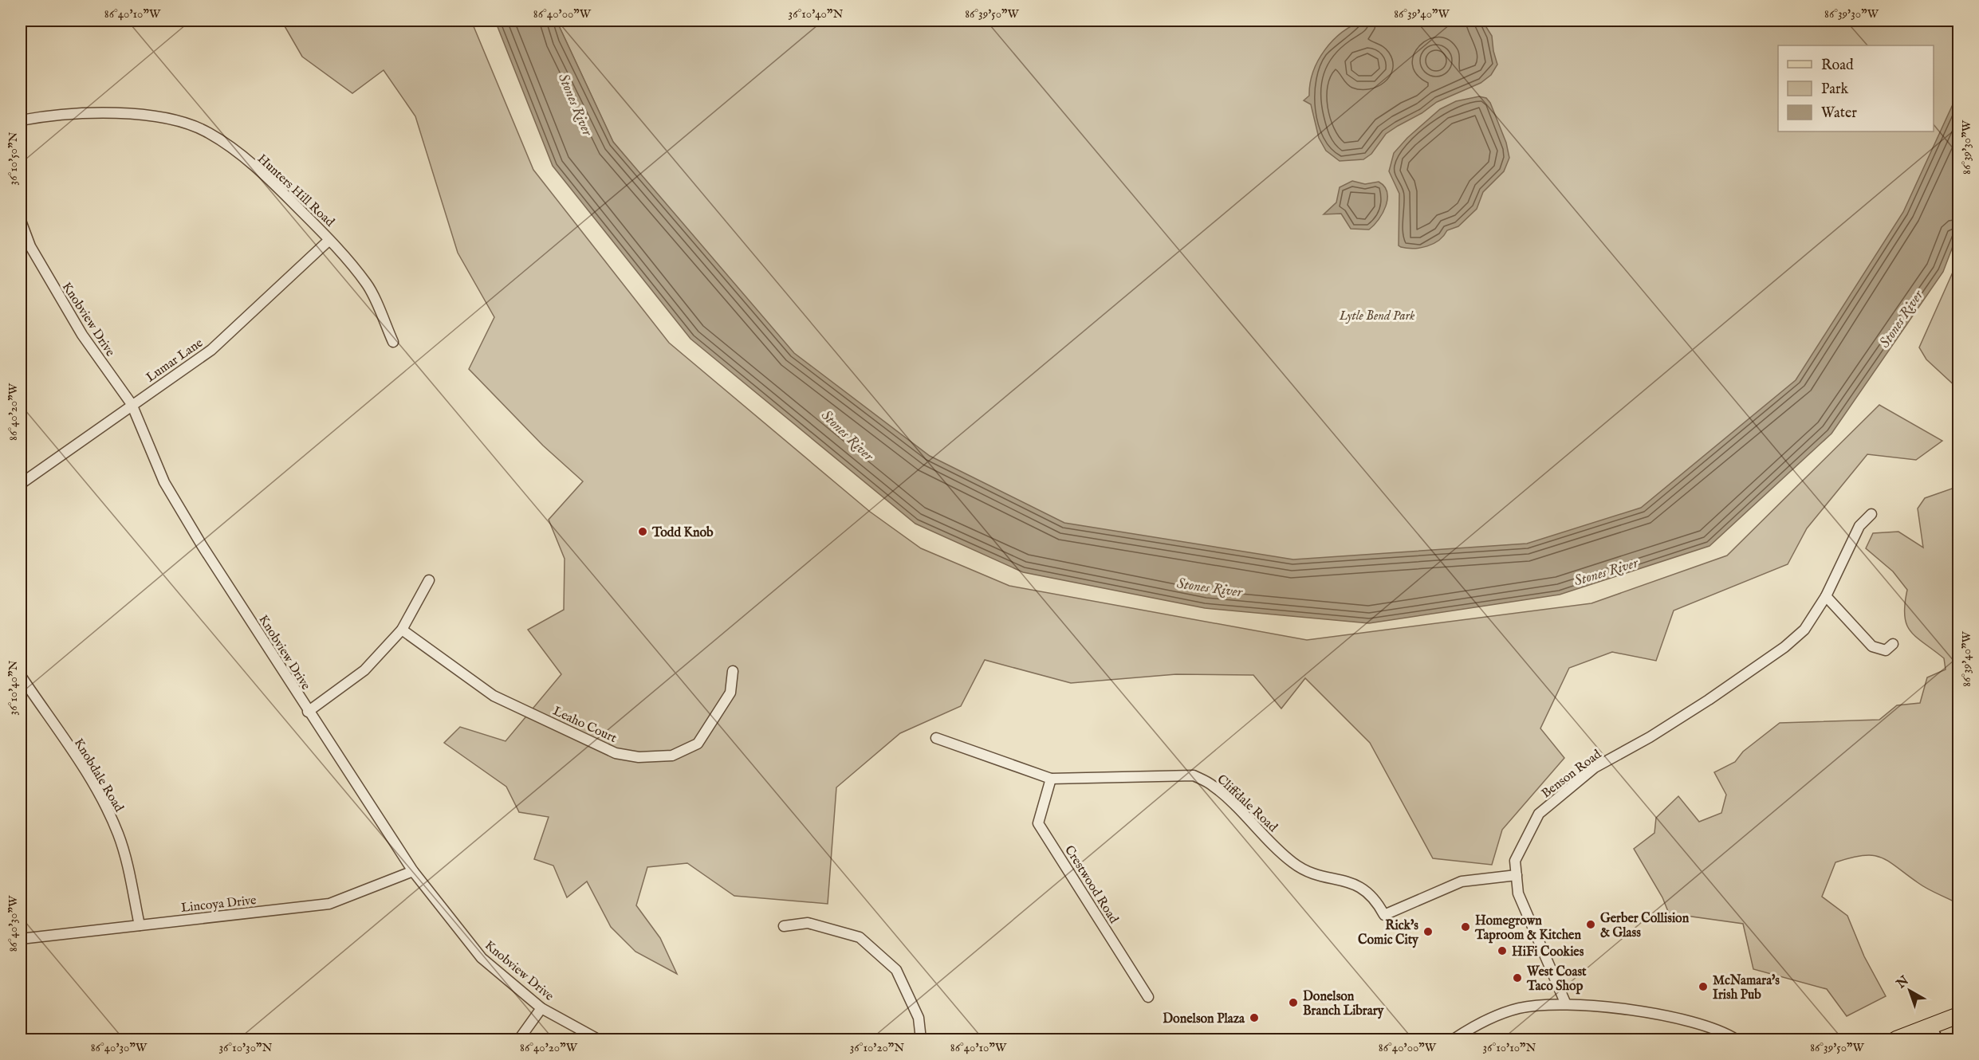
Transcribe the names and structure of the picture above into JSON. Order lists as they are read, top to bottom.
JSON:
{
  "streets": {
    "street": [
      "Hunters Hill Road",
      "Knobview Drive",
      "Lumar Lane",
      "Leaho Court",
      "Benson Road",
      "Knobdale Road",
      "Cliffdale Road",
      "Crestwood Road",
      "Lincoya Drive"
    ]
  },
  "crossings": [
    ["Hunters Hill Road", "Lumar Lane"],
    ["Knobview Drive", "Lumar Lane"],
    ["Knobview Drive", "Lincoya Drive"],
    ["Benson Road", "Cliffdale Road"],
    ["Knobdale Road", "Lincoya Drive"],
    ["Cliffdale Road", "Crestwood Road"]
  ],
  "water": ["Stones River"],
  "parks": ["Lytle Bend Park"],
  "places": [
    "Todd Knob",
    "Gerber Collision & Glass",
    "Homegrown Taproom & Kitchen",
    "Rick's Comic City",
    "HiFi Cookies",
    "West Coast Taco Shop",
    "McNamara's Irish Pub",
    "Donelson Branch Library",
    "Donelson Plaza"
  ],
  "legend": ["Road", "Park", "Water"],
  "north": "top left",
  "coordinates": [
    "86°40'10\"W",
    "86°40'00\"W",
    "36°10'40\"N",
    "86°39'50\"W",
    "86°39'40\"W",
    "86°39'30\"W",
    "36°10'50\"N",
    "86°40'20\"W",
    "86°40'30\"W",
    "36°10'30\"N",
    "36°10'20\"N",
    "36°10'10\"N"
  ]
}
